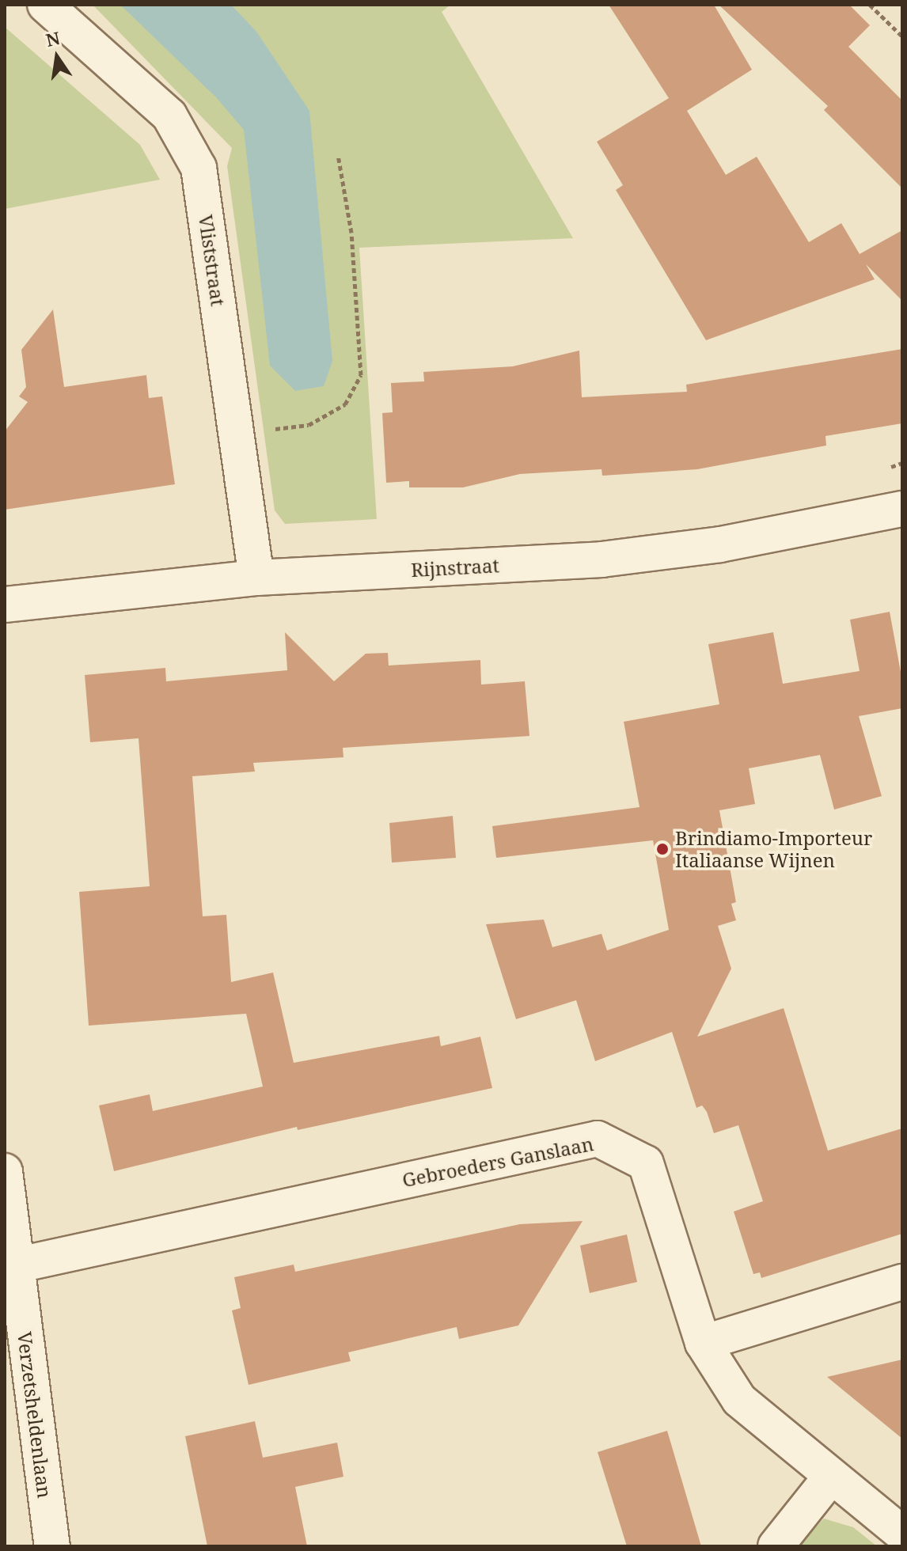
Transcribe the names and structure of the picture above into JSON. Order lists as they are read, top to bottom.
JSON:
{
  "streets": {
    "street": [
      "Vliststraat",
      "Rijnstraat",
      "Gebroeders Ganslaan",
      "Verzetsheldenlaan"
    ]
  },
  "crossings": [
    ["Vliststraat", "Rijnstraat"],
    ["Gebroeders Ganslaan", "Verzetsheldenlaan"]
  ],
  "places": ["Brindiamo-Importeur Italiaanse Wijnen"],
  "north": "top"
}
